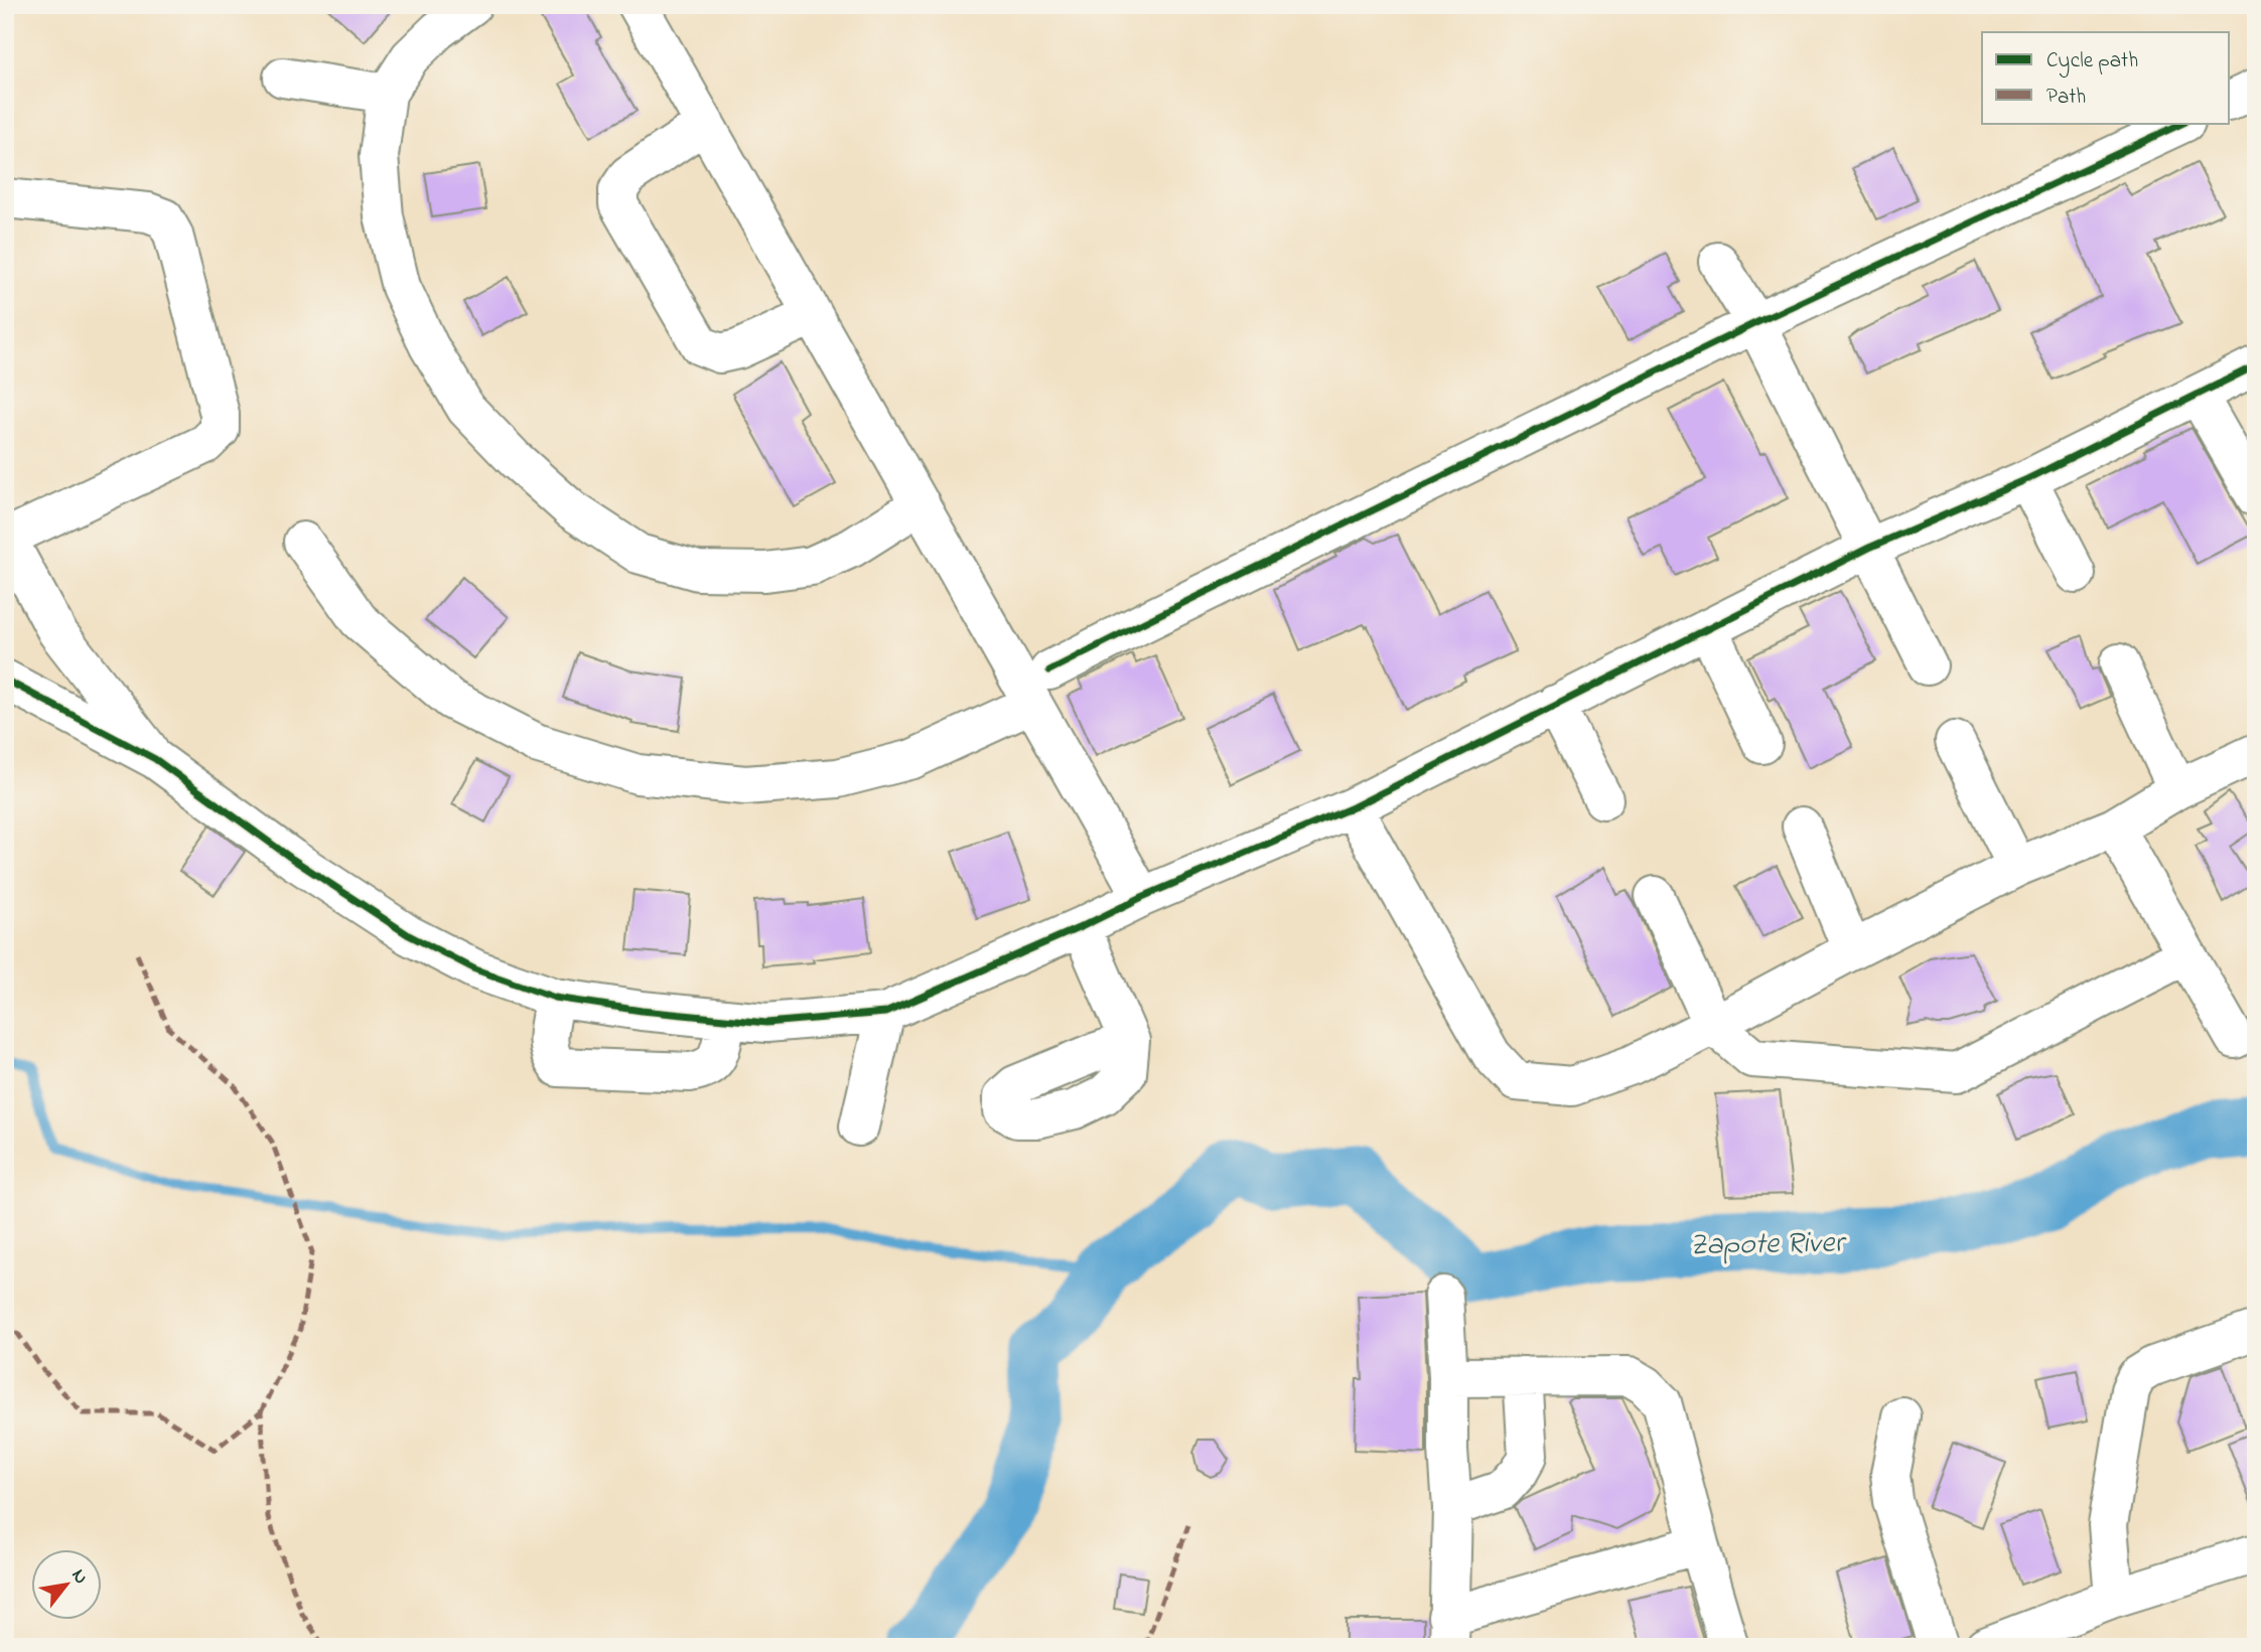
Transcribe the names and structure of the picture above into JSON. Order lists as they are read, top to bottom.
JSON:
{
  "water": ["Zapote River"],
  "legend": ["Cycle path", "Path"],
  "north": "top right"
}
